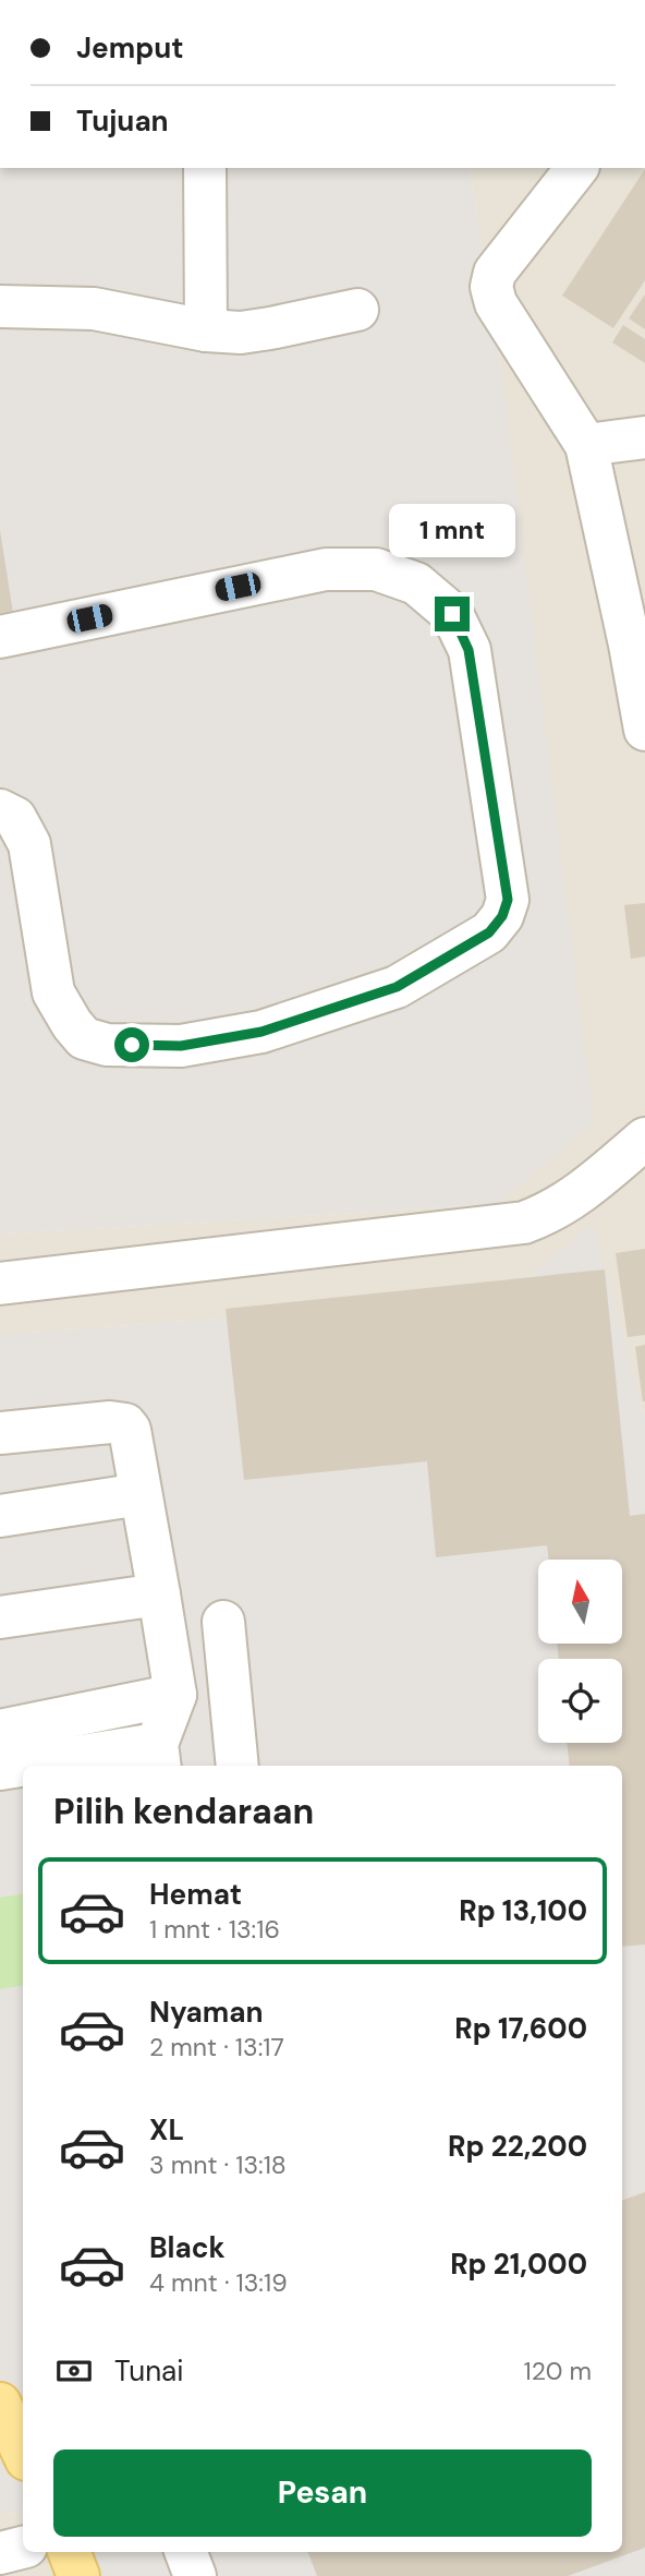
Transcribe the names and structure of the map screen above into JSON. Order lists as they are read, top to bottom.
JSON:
{
  "north": "top",
  "page": {
    "banner": ["Jemput", "Tujuan"],
    "bubble": "1 mnt",
    "heading": "Pilih kendaraan",
    "list": [
      {
        "name": "Hemat",
        "note": "1 mnt · 13:16",
        "value": "Rp 13,100"
      },
      {
        "name": "Nyaman",
        "note": "2 mnt · 13:17",
        "value": "Rp 17,600"
      },
      {
        "name": "XL",
        "note": "3 mnt · 13:18",
        "value": "Rp 22,200"
      },
      {
        "name": "Black",
        "note": "4 mnt · 13:19",
        "value": "Rp 21,000"
      }
    ],
    "pay": ["Tunai", "120 m"],
    "buttons": "Pesan"
  }
}
